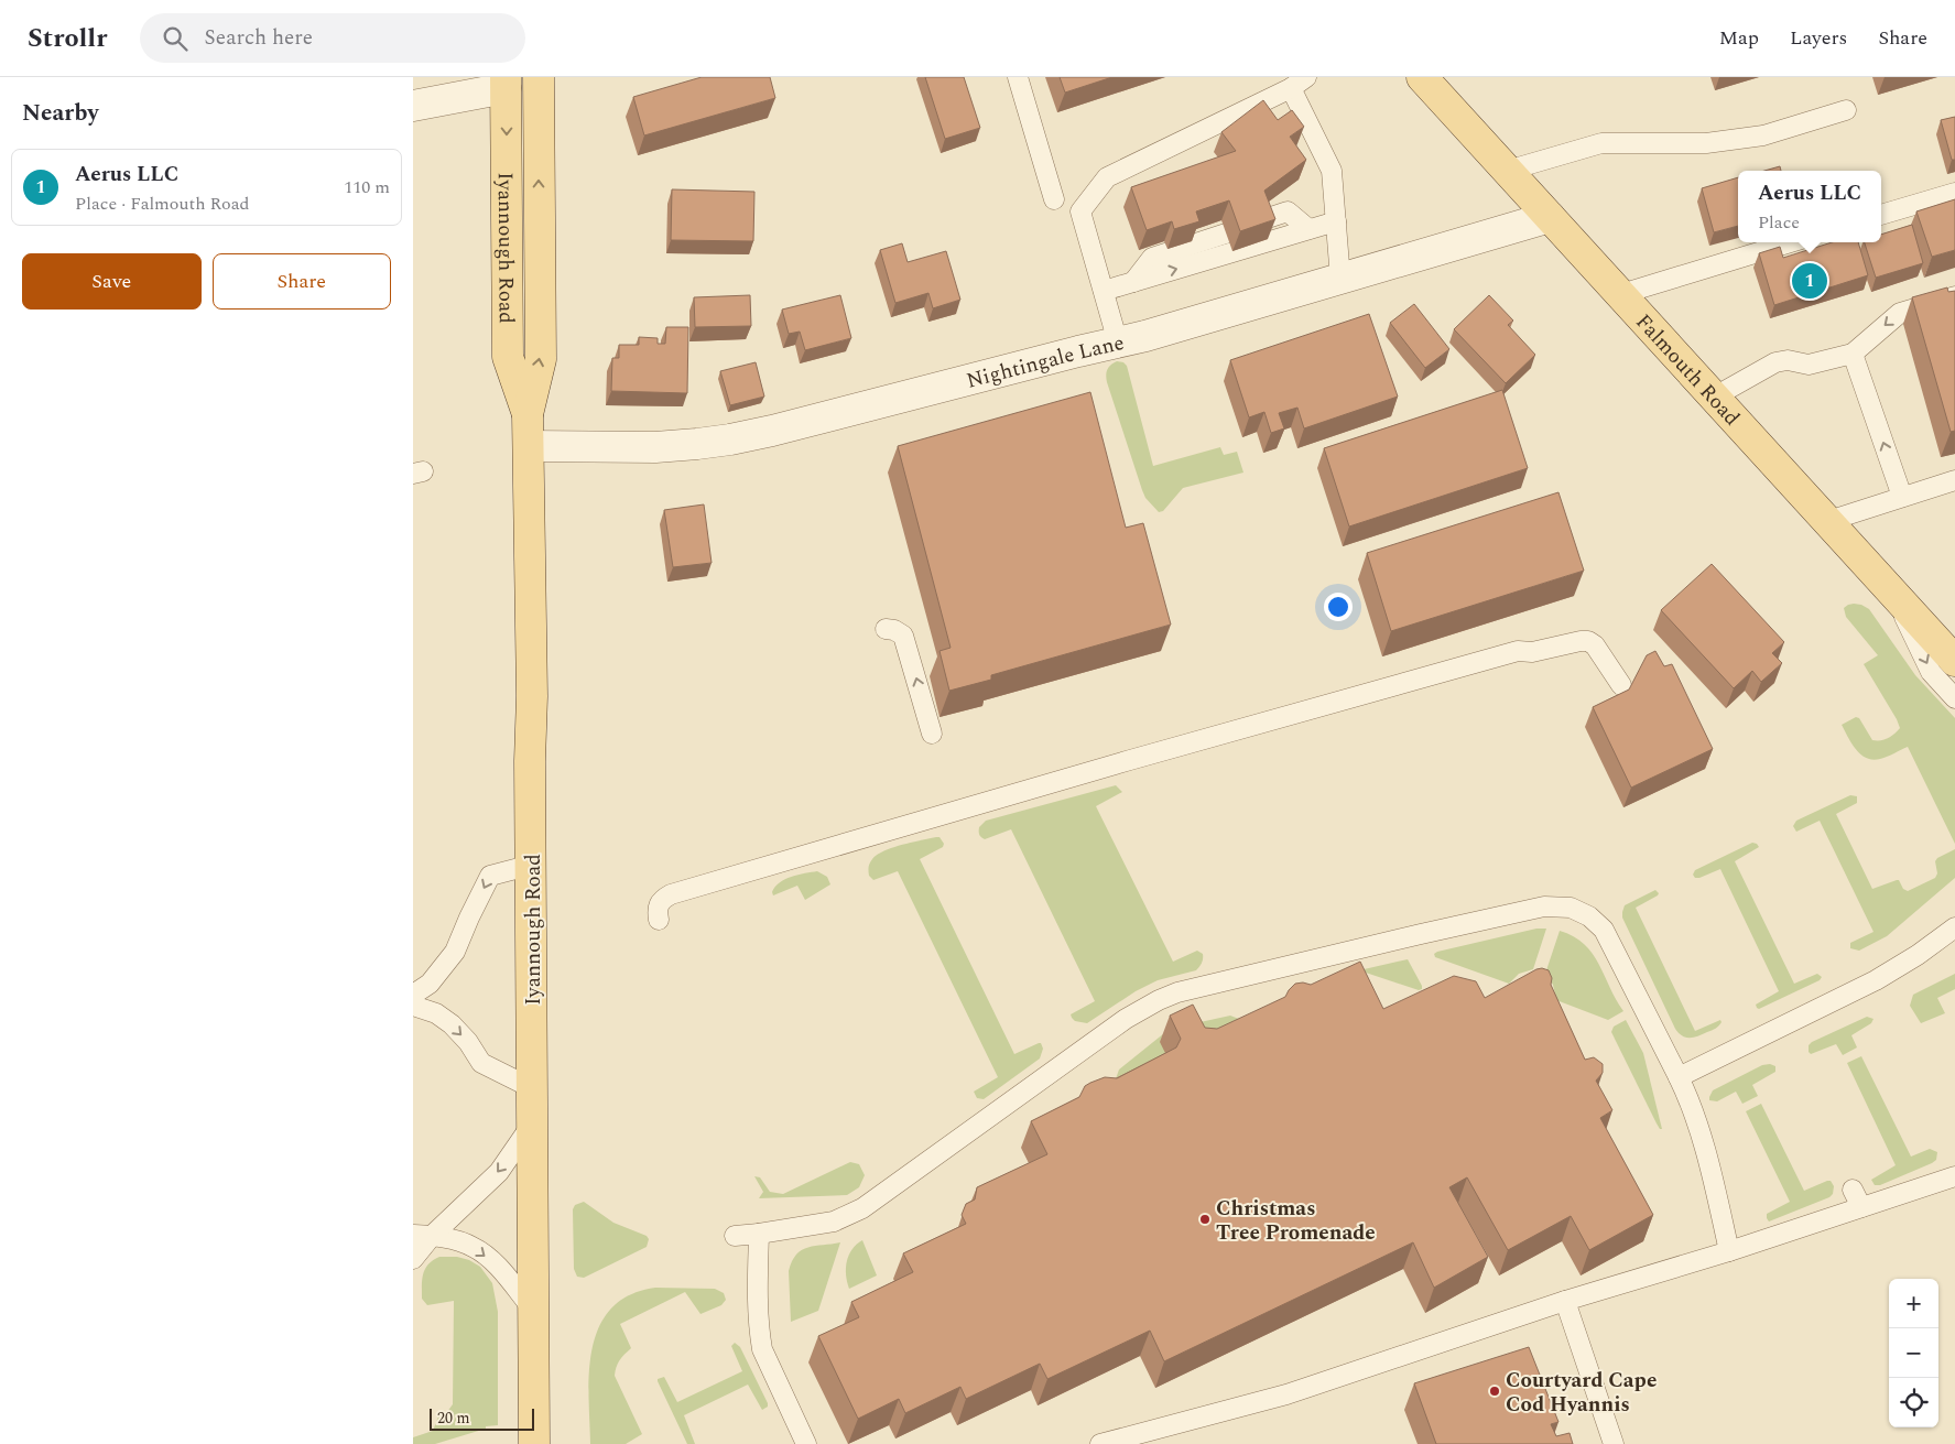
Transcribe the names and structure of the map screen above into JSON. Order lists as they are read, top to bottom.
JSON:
{
  "streets": {
    "main road": ["Iyannough Road", "Falmouth Road"],
    "street": ["Nightingale Lane"]
  },
  "crossings": [
    ["Iyannough Road", "Nightingale Lane"],
    ["Nightingale Lane", "Falmouth Road"]
  ],
  "places": ["Christmas Tree Promenade", "Courtyard Cape Cod Hyannis"],
  "scale_bar": "20 m",
  "page": {
    "header": "Strollr",
    "search": "Search here",
    "nav": ["Map", "Layers", "Share"],
    "heading": "Nearby",
    "list": [
      {
        "mark": "1",
        "name": "Aerus LLC",
        "note": "Place · Falmouth Road",
        "value": "110 m"
      }
    ],
    "popup": ["Aerus LLC", "Place"],
    "buttons": ["Save", "Share"],
    "pins": "1",
    "map_buttons": ["+", "−"],
    "scale": "20 m"
  }
}
